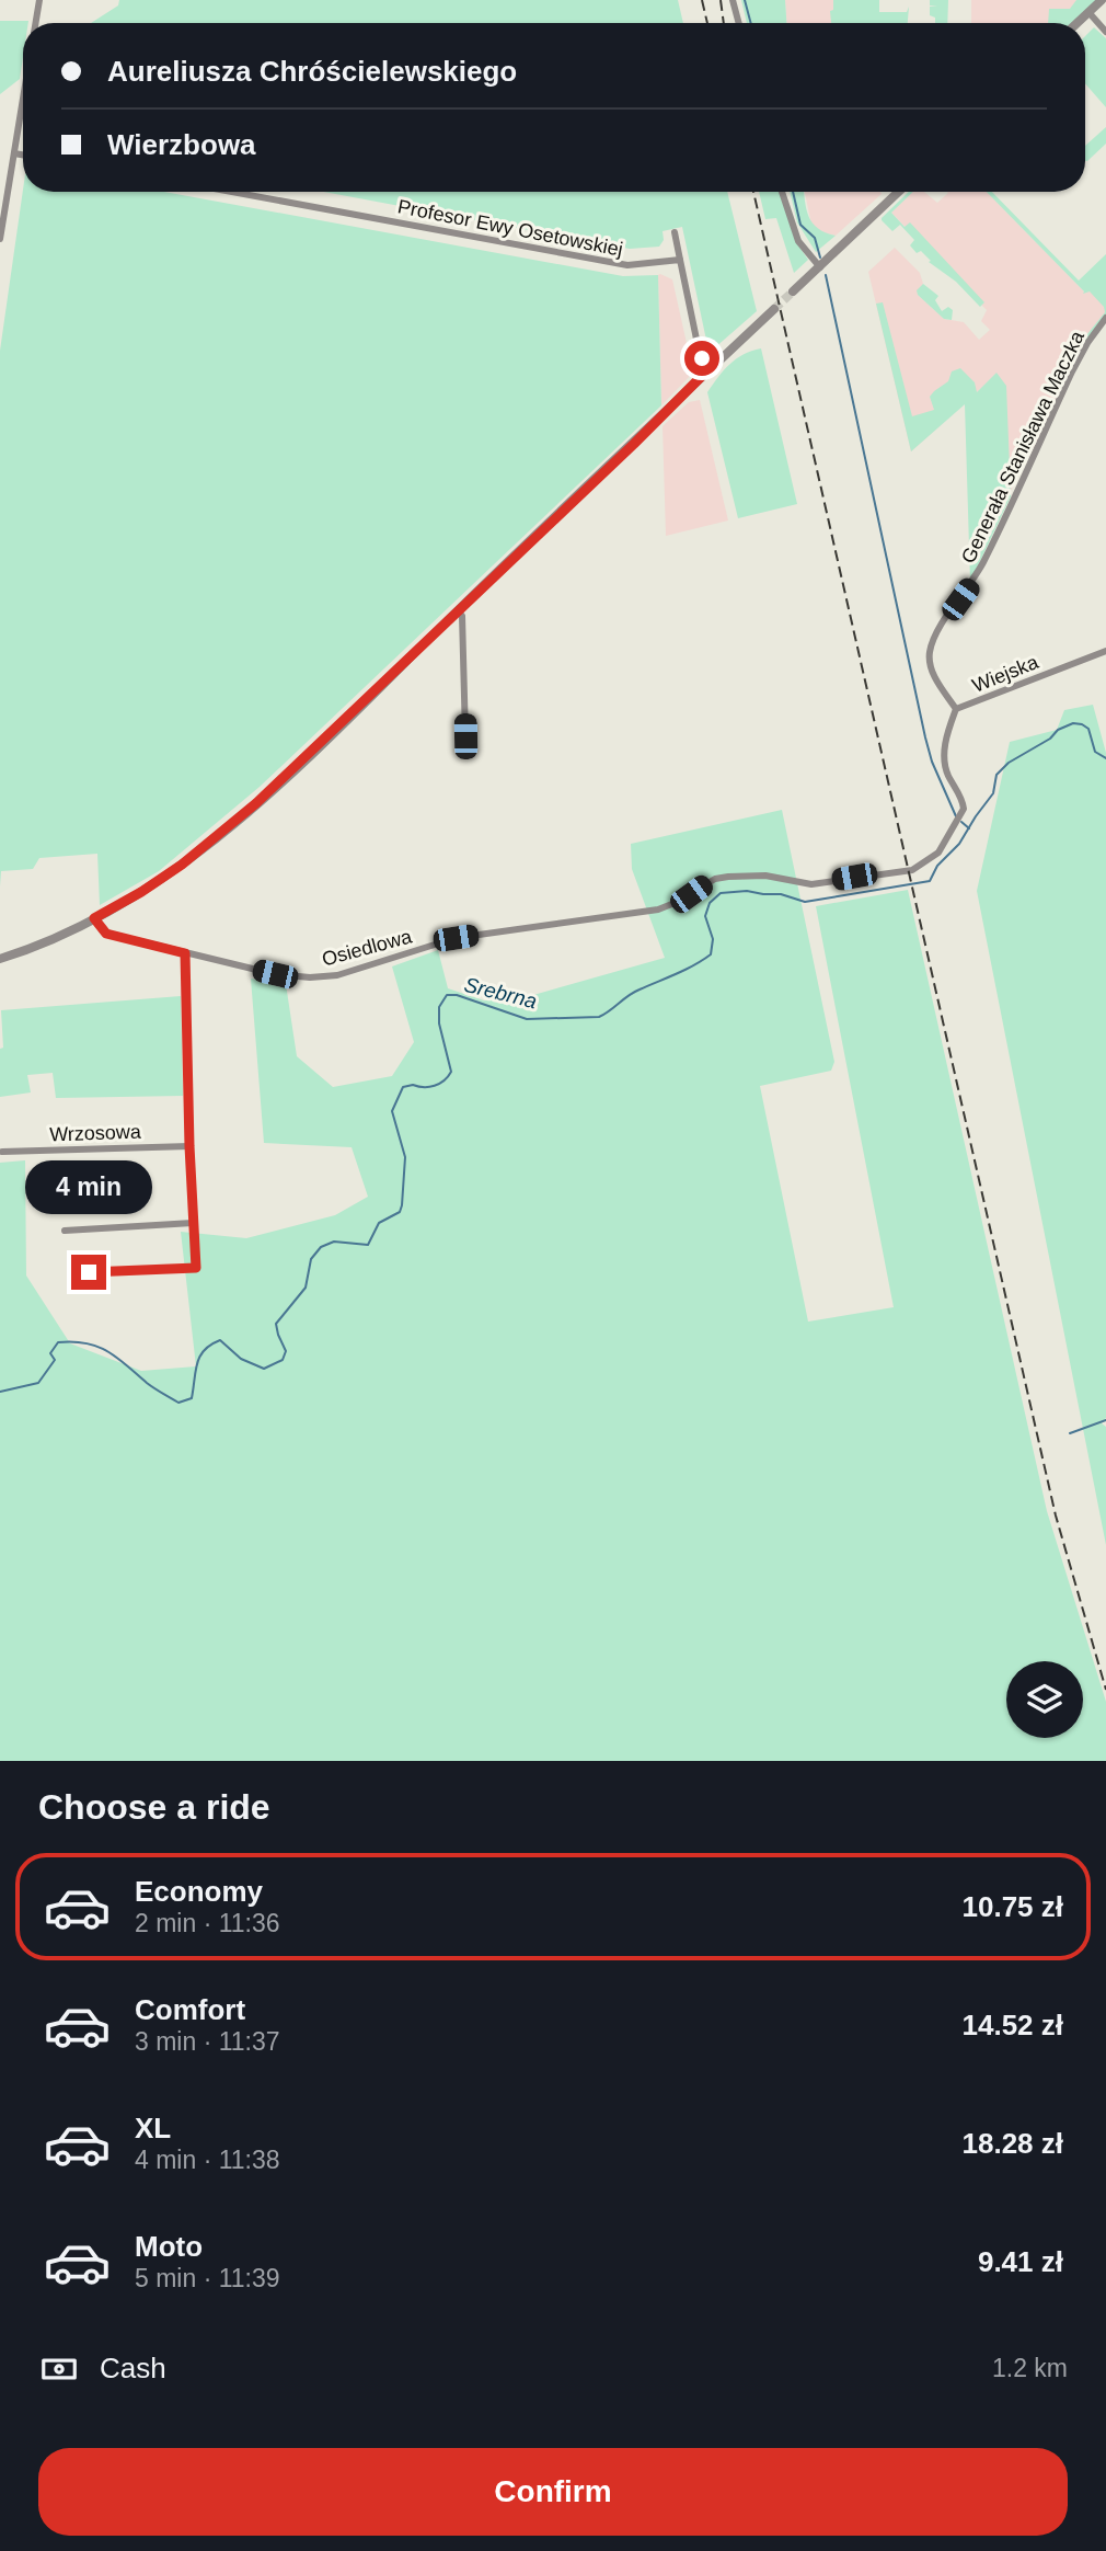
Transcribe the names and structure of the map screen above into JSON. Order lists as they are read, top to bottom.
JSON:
{
  "streets": {
    "street": [
      "Profesor Ewy Osetowskiej",
      "Generała Stanisława Maczka",
      "Wiejska",
      "Osiedlowa",
      "Wrzosowa"
    ]
  },
  "crossings": [
    ["Generała Stanisława Maczka", "Wiejska"],
    ["Wiejska", "Osiedlowa"]
  ],
  "water": ["Srebrna"],
  "page": {
    "banner": ["Aureliusza Chróścielewskiego", "Wierzbowa"],
    "bubble": "4 min",
    "heading": "Choose a ride",
    "list": [
      {
        "name": "Economy",
        "note": "2 min · 11:36",
        "value": "10.75 zł"
      },
      {
        "name": "Comfort",
        "note": "3 min · 11:37",
        "value": "14.52 zł"
      },
      {
        "name": "XL",
        "note": "4 min · 11:38",
        "value": "18.28 zł"
      },
      {
        "name": "Moto",
        "note": "5 min · 11:39",
        "value": "9.41 zł"
      }
    ],
    "pay": ["Cash", "1.2 km"],
    "buttons": "Confirm"
  }
}
